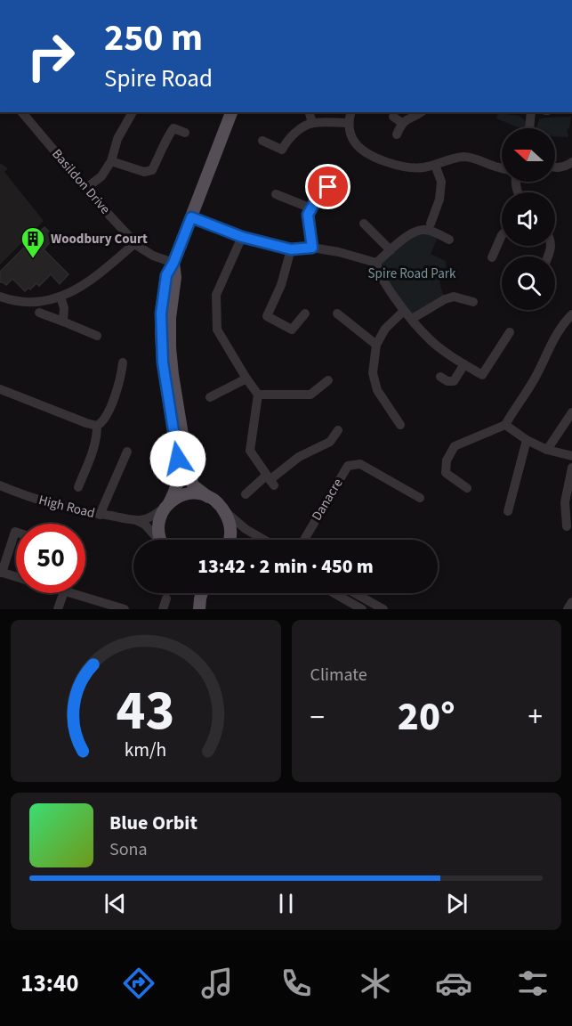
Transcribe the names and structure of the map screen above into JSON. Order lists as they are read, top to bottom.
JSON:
{
  "streets": {
    "street": ["Basildon Drive", "Danacre", "High Road"]
  },
  "parks": ["Spire Road Park"],
  "places": {
    "building": ["Woodbury Court"]
  },
  "north": "left",
  "page": {
    "turn": ["250 m", "Spire Road"],
    "limit": "50",
    "trip": "13:42 · 2 min · 450 m",
    "tile": "Climate",
    "heat": ["−", "20°", "+"],
    "song": ["Blue Orbit", "Sona"],
    "tabs": "13:40",
    "gauge": ["43", "km/h"]
  }
}
